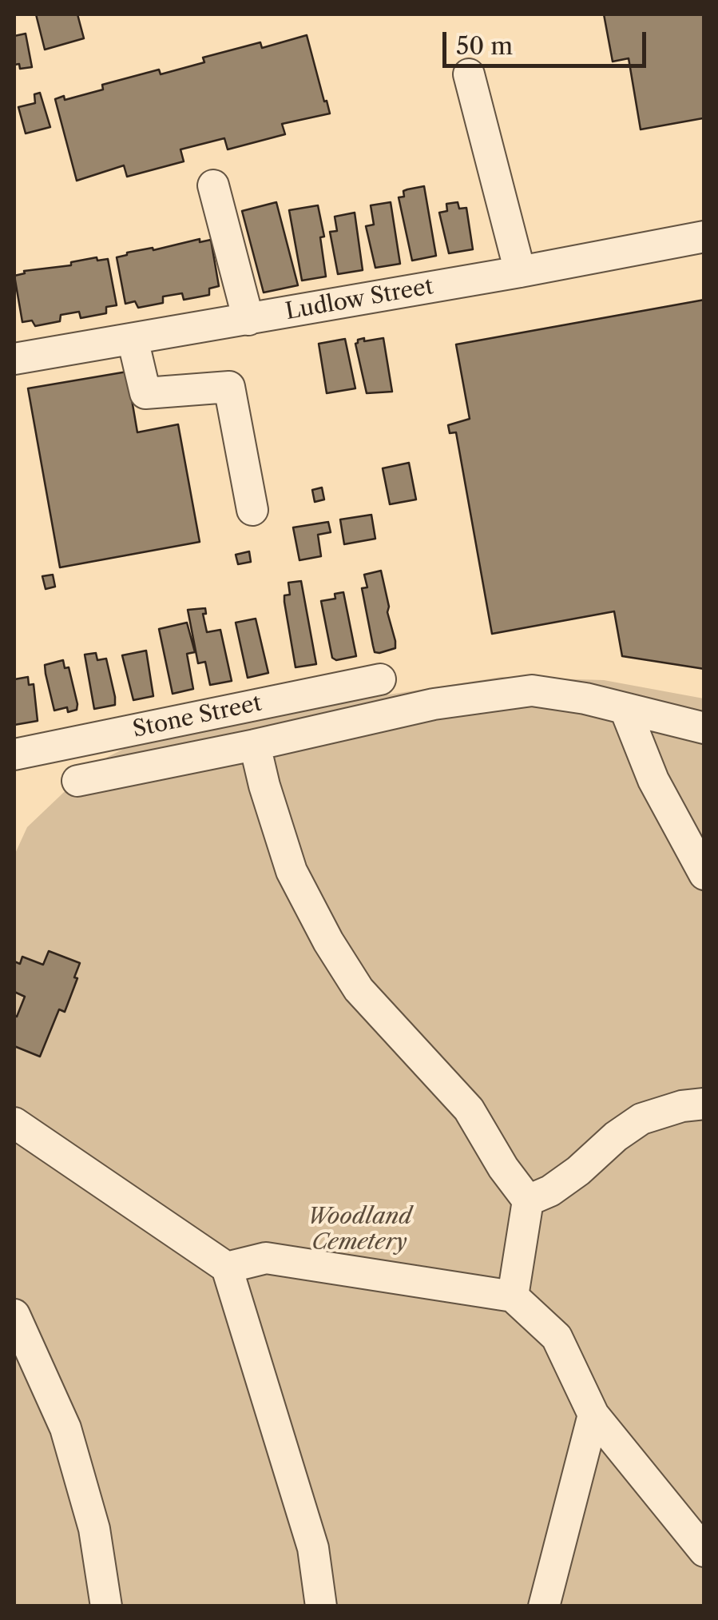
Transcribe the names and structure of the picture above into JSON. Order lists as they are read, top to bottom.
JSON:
{
  "streets": {
    "street": ["Ludlow Street", "Stone Street"]
  },
  "parks": ["Woodland Cemetery"],
  "scale_bar": "50 m"
}
